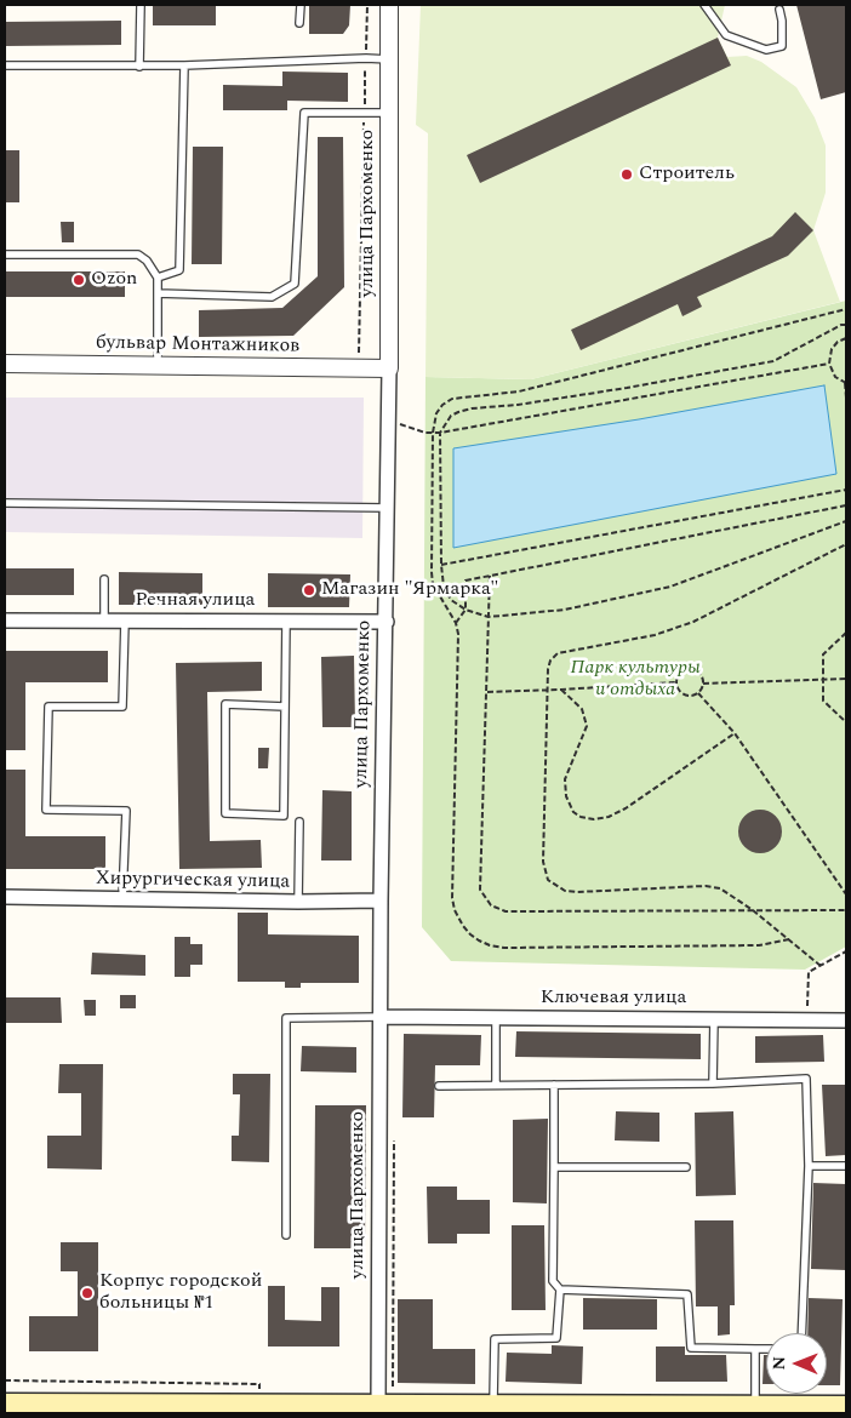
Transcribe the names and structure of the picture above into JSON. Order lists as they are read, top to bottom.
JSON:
{
  "streets": {
    "street": [
      "улица Пархоменко",
      "бульвар Монтажников",
      "Речная улица",
      "Хирургическая улица",
      "Ключевая улица"
    ]
  },
  "crossings": [
    ["улица Пархоменко", "бульвар Монтажников"],
    ["улица Пархоменко", "Речная улица"],
    ["улица Пархоменко", "Хирургическая улица"],
    ["улица Пархоменко", "Ключевая улица"]
  ],
  "parks": ["Парк культуры и отдыха"],
  "places": [
    "Строитель",
    "Ozon",
    "Магазин \"Ярмарка\"",
    "Корпус городской больницы №1"
  ],
  "north": "left"
}
